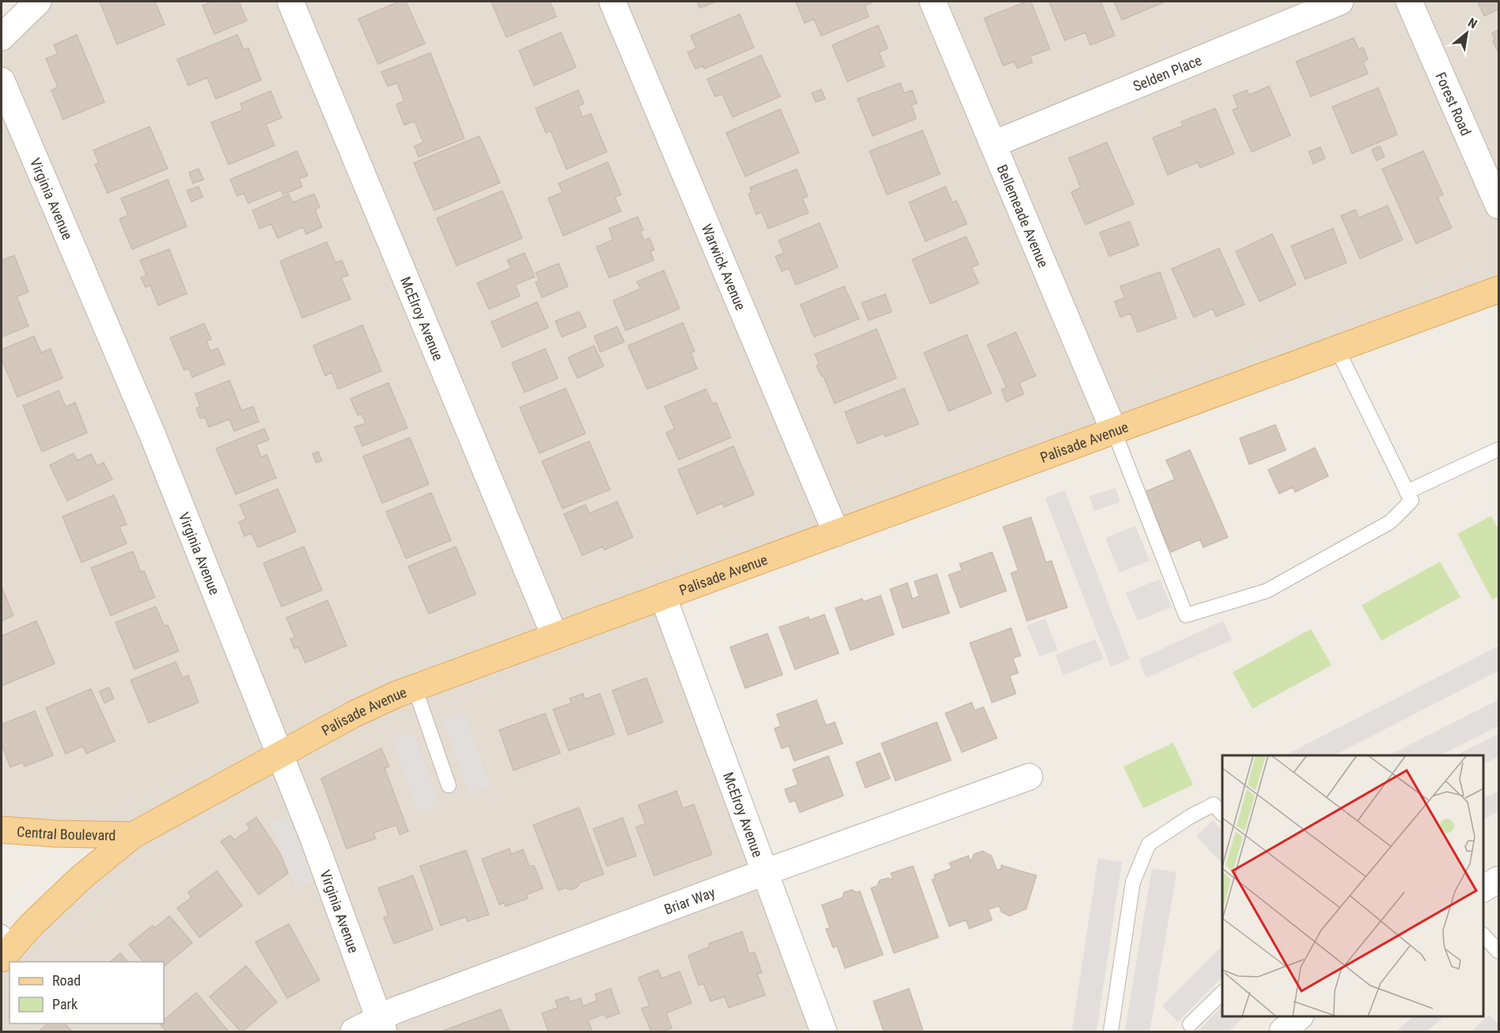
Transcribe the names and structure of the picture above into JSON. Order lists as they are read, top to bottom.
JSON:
{
  "streets": {
    "main road": ["Palisade Avenue", "Central Boulevard"],
    "street": [
      "Selden Place",
      "Forest Road",
      "Virginia Avenue",
      "Bellemeade Avenue",
      "Warwick Avenue",
      "McElroy Avenue",
      "Briar Way"
    ]
  },
  "crossings": [
    ["Selden Place", "Bellemeade Avenue"],
    ["Virginia Avenue", "Palisade Avenue"],
    ["Virginia Avenue", "Briar Way"],
    ["Bellemeade Avenue", "Palisade Avenue"],
    ["Warwick Avenue", "Palisade Avenue"],
    ["McElroy Avenue", "Palisade Avenue"],
    ["McElroy Avenue", "Briar Way"],
    ["Palisade Avenue", "Central Boulevard"]
  ],
  "legend": ["Road", "Park"],
  "north": "top right"
}
